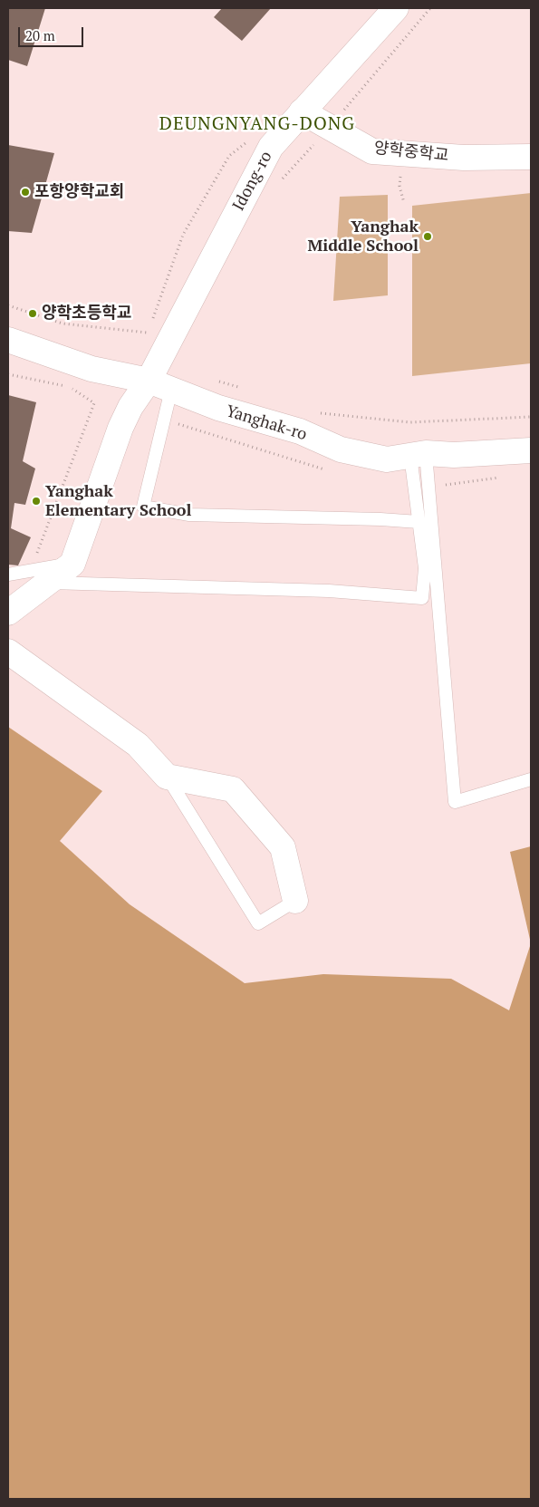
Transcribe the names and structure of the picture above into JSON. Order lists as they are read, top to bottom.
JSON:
{
  "streets": {
    "street": ["양학중학교", "Idong-ro", "Yanghak-ro"]
  },
  "crossings": [
    ["양학중학교", "Idong-ro"],
    ["Idong-ro", "Yanghak-ro"]
  ],
  "districts": ["DEUNGNYANG-DONG"],
  "places": [
    "포항양학교회",
    "Yanghak Middle School",
    "양학초등학교",
    "Yanghak Elementary School"
  ],
  "scale_bar": "20 m"
}
